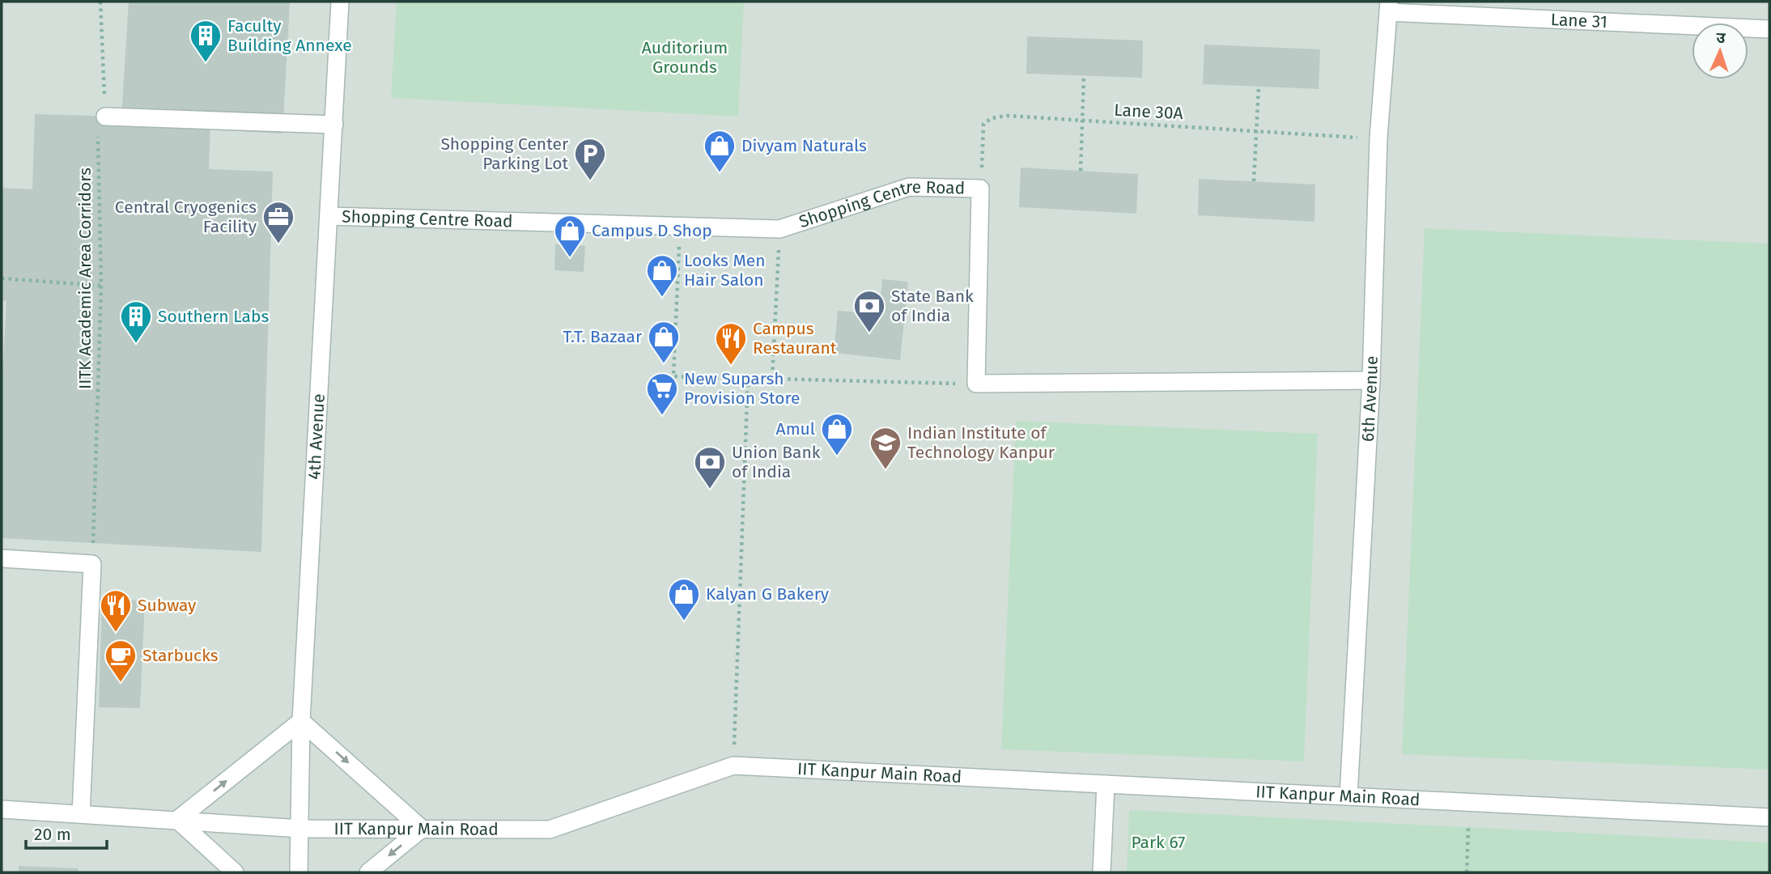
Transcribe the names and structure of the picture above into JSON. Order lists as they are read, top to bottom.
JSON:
{
  "streets": {
    "street": [
      "Lane 31",
      "Shopping Centre Road",
      "6th Avenue",
      "4th Avenue",
      "IIT Kanpur Main Road"
    ],
    "path": ["Lane 30A", "IITK Academic Area Corridors"]
  },
  "crossings": [
    ["Lane 31", "6th Avenue"],
    ["Lane 30A", "Shopping Centre Road"],
    ["Lane 30A", "6th Avenue"],
    ["Shopping Centre Road", "4th Avenue"],
    ["6th Avenue", "IIT Kanpur Main Road"],
    ["4th Avenue", "IIT Kanpur Main Road"]
  ],
  "parks": ["Auditorium Grounds", "Park 67"],
  "places": {
    "building": ["Faculty Building Annexe", "Southern Labs"],
    "shop": [
      "Divyam Naturals",
      "Campus D Shop",
      "Looks Men Hair Salon",
      "T.T. Bazaar",
      "Amul",
      "Kalyan G Bakery"
    ],
    "parking": ["Shopping Center Parking Lot"],
    "office": ["Central Cryogenics Facility"],
    "bank": ["State Bank of India", "Union Bank of India"],
    "restaurant": ["Campus Restaurant", "Subway"],
    "supermarket": ["New Suparsh Provision Store"],
    "school or university": ["Indian Institute of Technology Kanpur"],
    "cafe": ["Starbucks"]
  },
  "scale_bar": "20 m",
  "north": "top"
}
